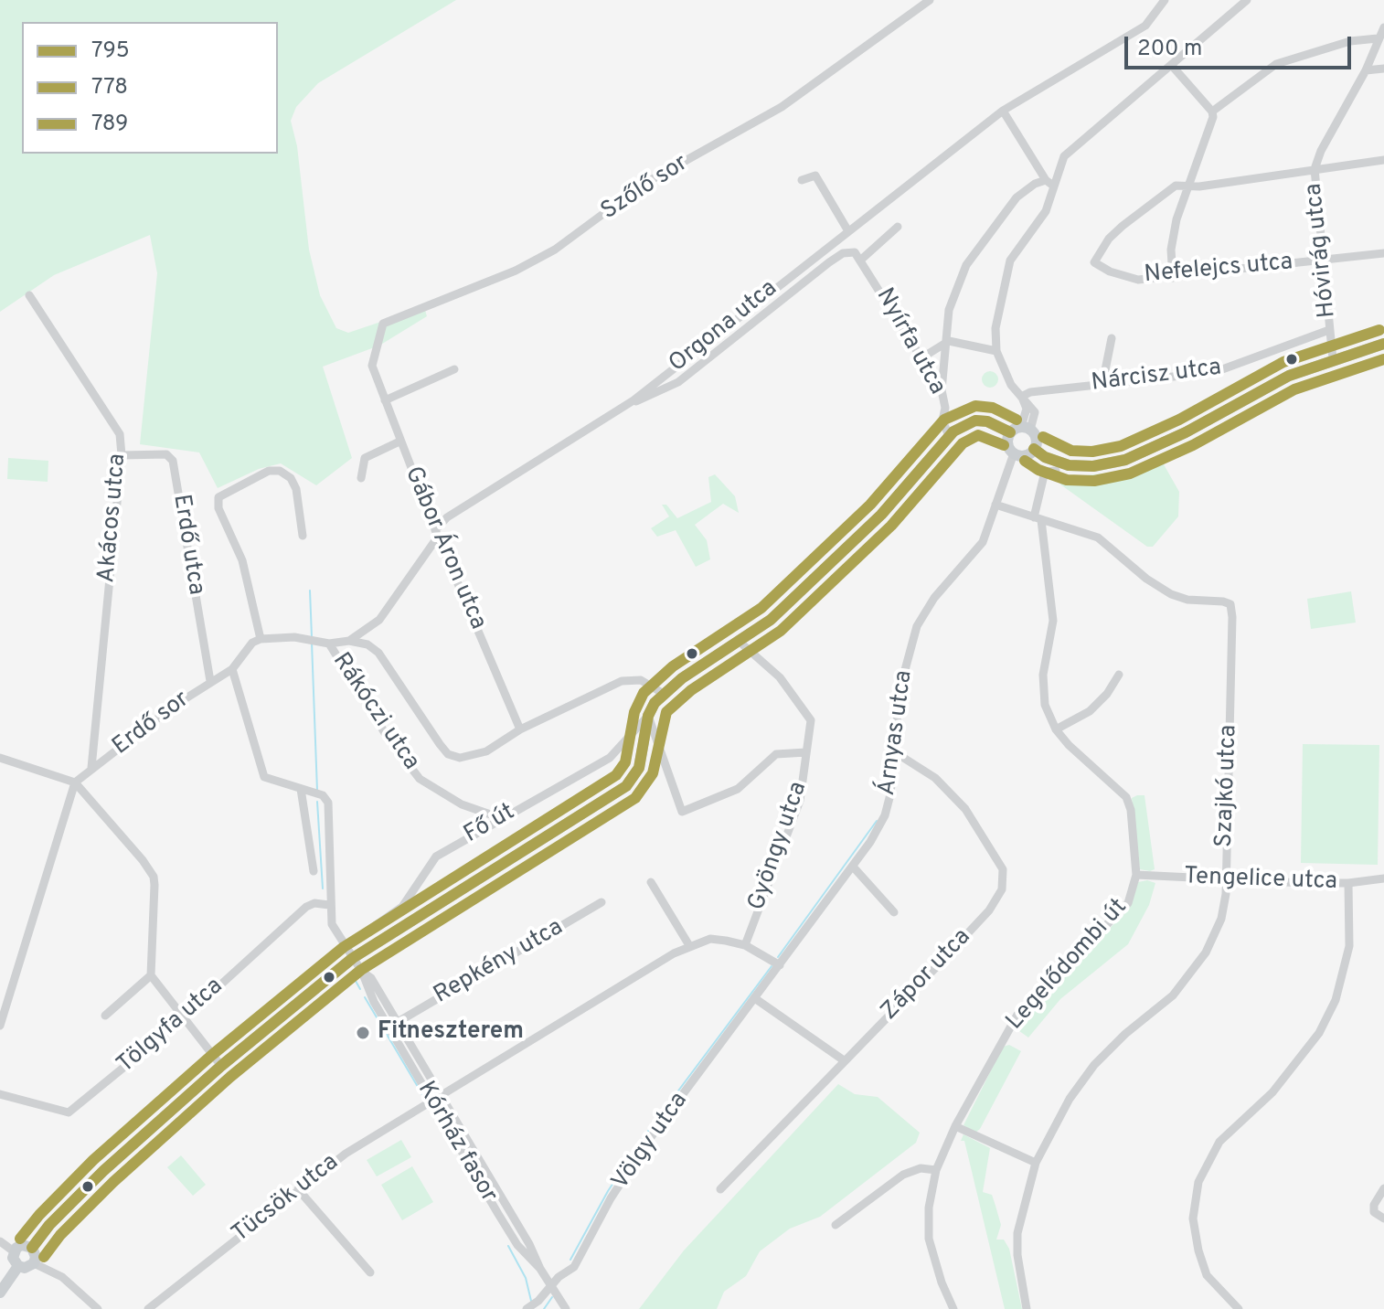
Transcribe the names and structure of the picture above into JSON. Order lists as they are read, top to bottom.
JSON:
{
  "streets": {
    "main road": ["Fő út"],
    "street": [
      "Szőlő sor",
      "Hóvirág utca",
      "Nefelejcs utca",
      "Orgona utca",
      "Nyírfa utca",
      "Nárcisz utca",
      "Akácos utca",
      "Erdő utca",
      "Gábor Áron utca",
      "Rákóczi utca",
      "Erdő sor",
      "Árnyas utca",
      "Szajkó utca",
      "Gyöngy utca",
      "Tengelice utca",
      "Repkény utca",
      "Legelődombi út",
      "Zápor utca",
      "Tölgyfa utca",
      "Völgy utca",
      "Kórház fasor",
      "Tücsök utca"
    ]
  },
  "crossings": [
    ["Szőlő sor", "Gábor Áron utca"],
    ["Hóvirág utca", "Nefelejcs utca"],
    ["Hóvirág utca", "Nárcisz utca"],
    ["Orgona utca", "Gábor Áron utca"],
    ["Nyírfa utca", "Fő út"],
    ["Akácos utca", "Erdő utca"],
    ["Akácos utca", "Erdő sor"],
    ["Erdő utca", "Erdő sor"],
    ["Rákóczi utca", "Fő út"],
    ["Árnyas utca", "Szajkó utca"],
    ["Árnyas utca", "Fő út"],
    ["Árnyas utca", "Zápor utca"],
    ["Árnyas utca", "Völgy utca"],
    ["Szajkó utca", "Tengelice utca"],
    ["Szajkó utca", "Legelődombi út"],
    ["Fő út", "Gyöngy utca"],
    ["Fő út", "Kórház fasor"],
    ["Tengelice utca", "Legelődombi út"],
    ["Repkény utca", "Kórház fasor"],
    ["Völgy utca", "Kórház fasor"],
    ["Kórház fasor", "Tücsök utca"]
  ],
  "places": ["Fitneszterem"],
  "lines": ["transit line 789", "transit line 795", "transit line 778"],
  "legend": ["795", "778", "789"],
  "scale_bar": "200 m"
}
